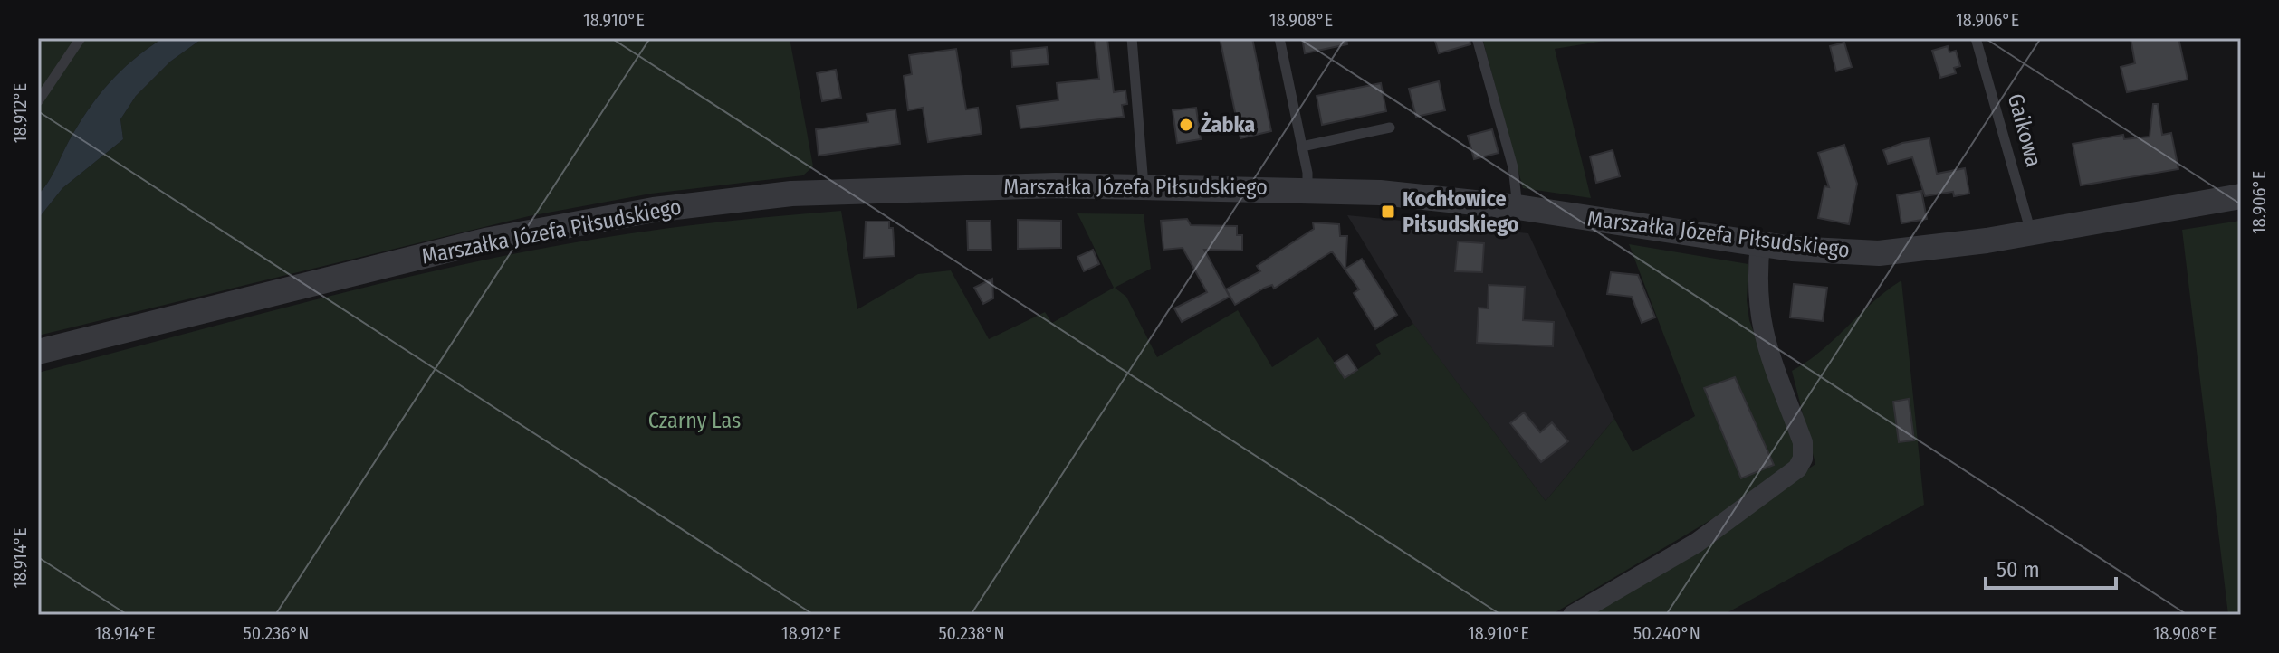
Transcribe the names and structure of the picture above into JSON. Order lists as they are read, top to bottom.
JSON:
{
  "streets": {
    "street": ["Marszałka Józefa Piłsudskiego"],
    "lane": ["Gaikowa"]
  },
  "crossings": [
    ["Gaikowa", "Marszałka Józefa Piłsudskiego"]
  ],
  "parks": ["Czarny Las"],
  "places": {
    "other": ["Żabka"],
    "transit": ["Kochłowice Piłsudskiego"]
  },
  "scale_bar": "50 m",
  "coordinates": [
    "18.910°E",
    "18.908°E",
    "18.906°E",
    "18.912°E",
    "18.914°E",
    "50.236°N",
    "50.238°N",
    "50.240°N"
  ]
}
